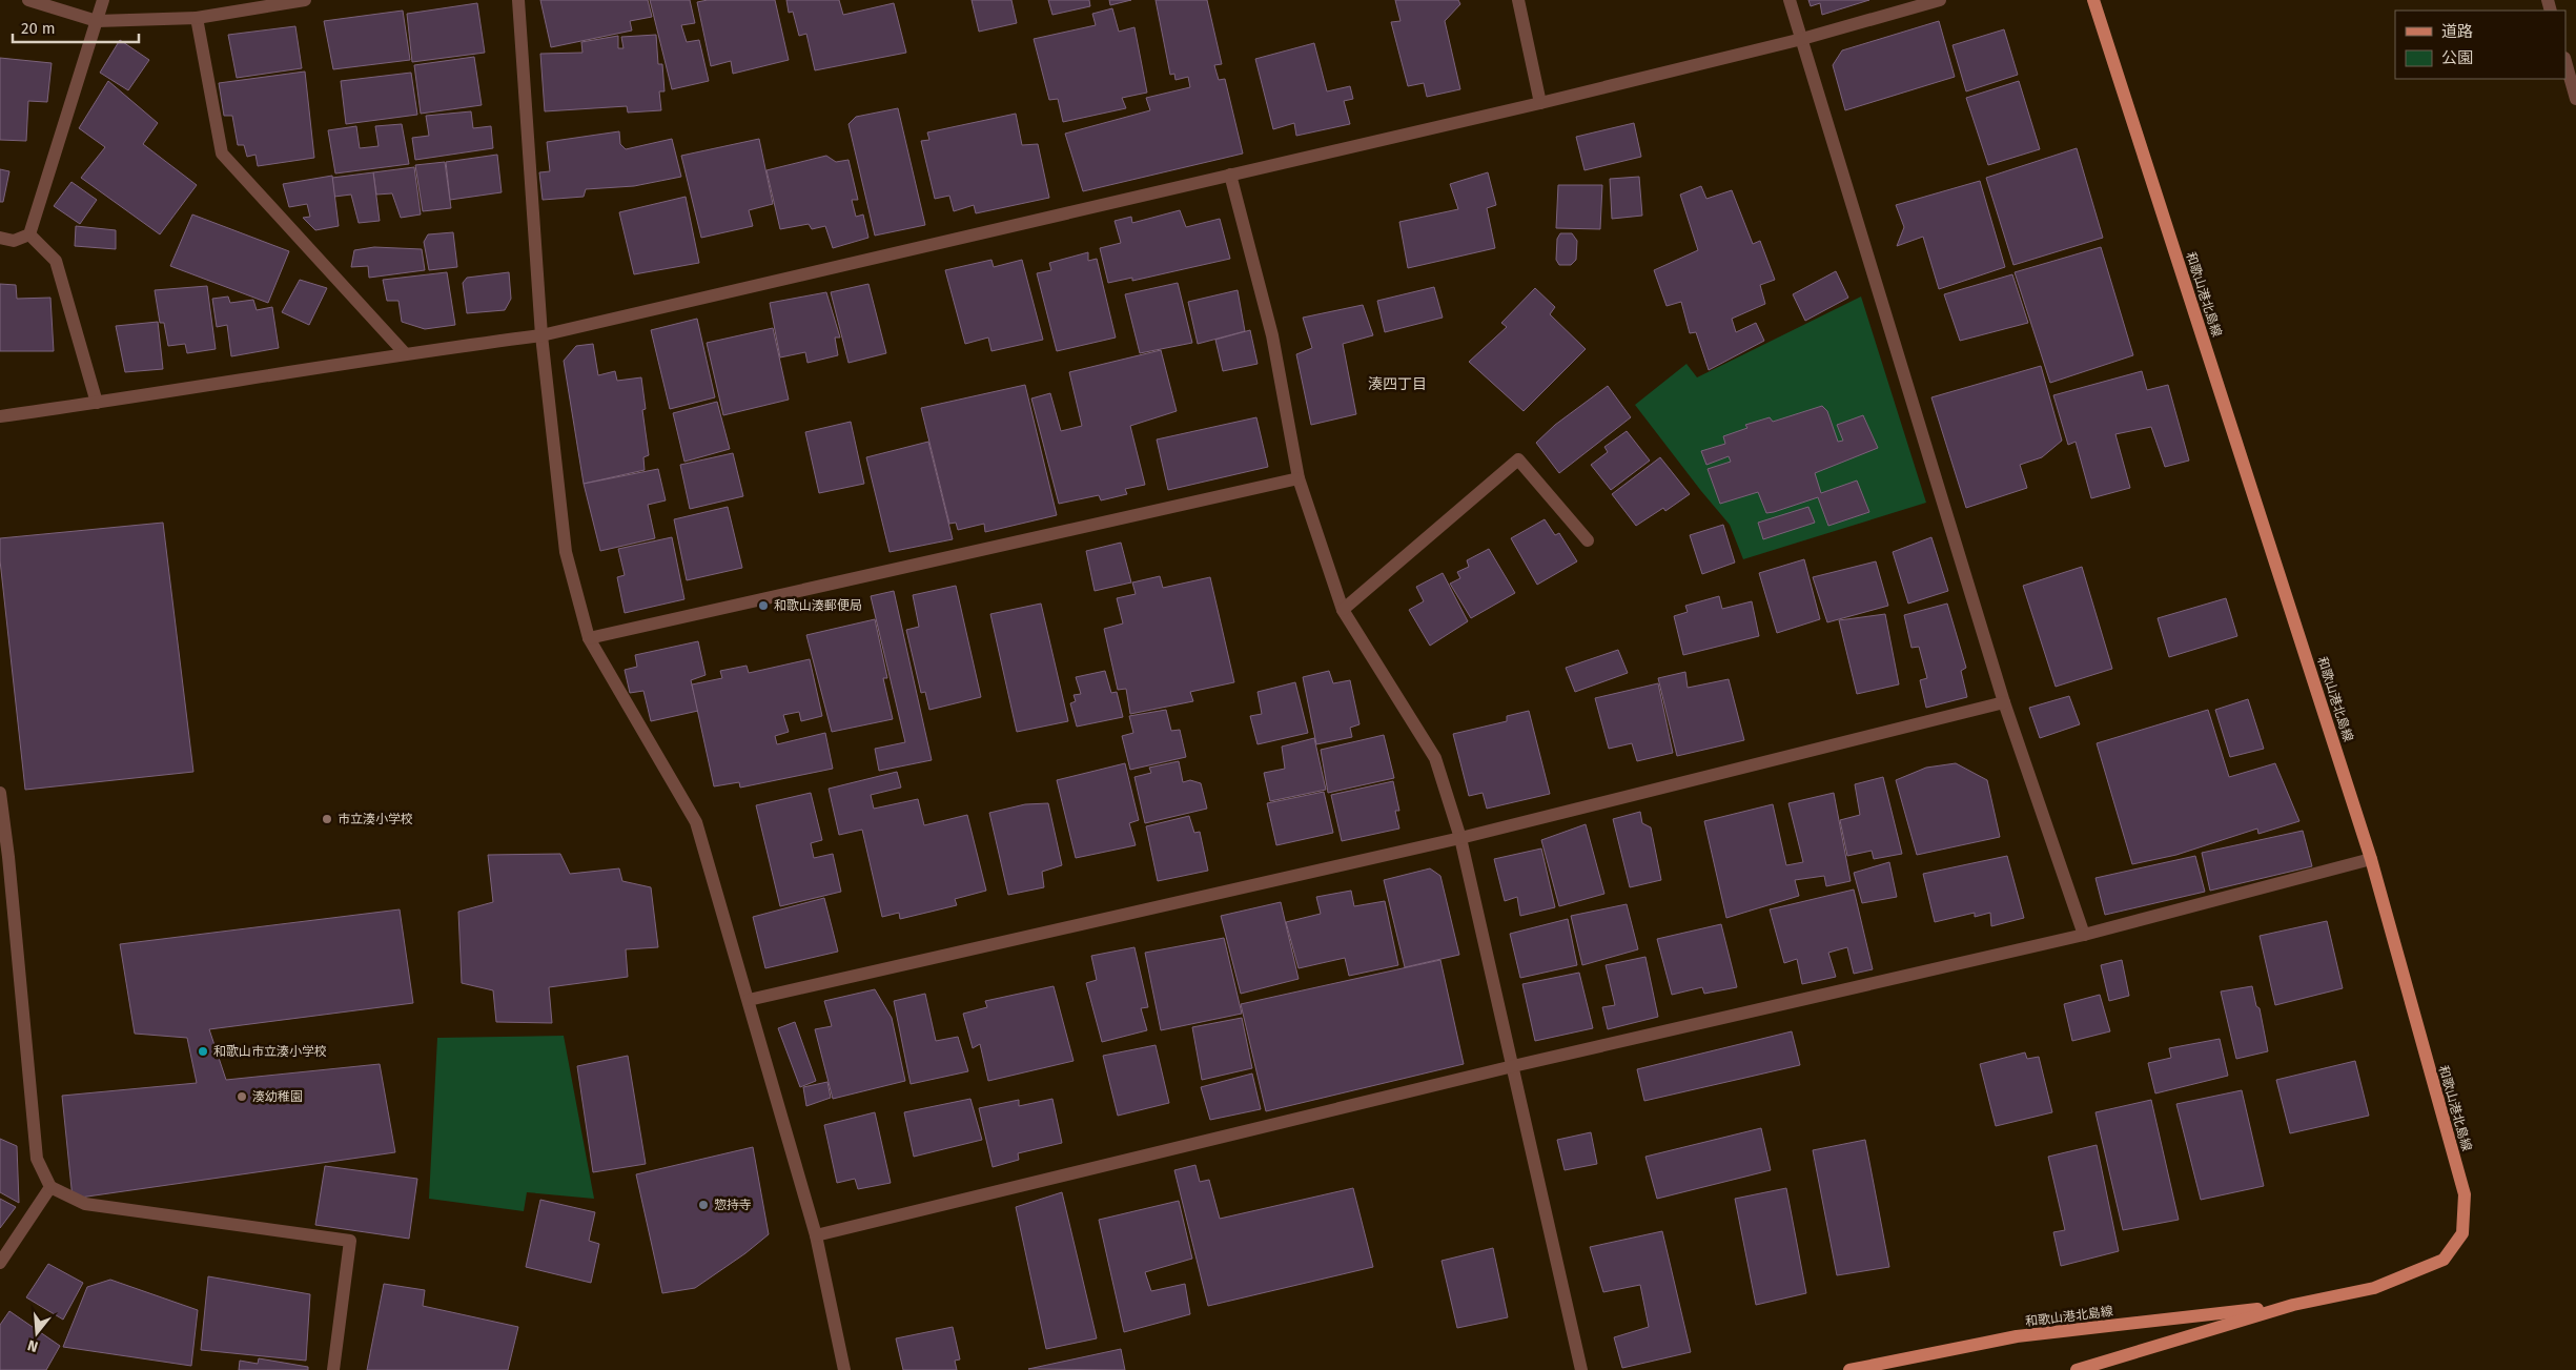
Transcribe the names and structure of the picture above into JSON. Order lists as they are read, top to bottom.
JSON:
{
  "streets": {
    "main road": ["和歌山港北島線"]
  },
  "districts": ["湊四丁目"],
  "places": [
    "和歌山湊郵便局",
    "市立湊小学校",
    "和歌山市立湊小学校",
    "湊幼稚園",
    "惣持寺"
  ],
  "legend": ["道路", "公園"],
  "scale_bar": "20 m",
  "north": "bottom"
}
